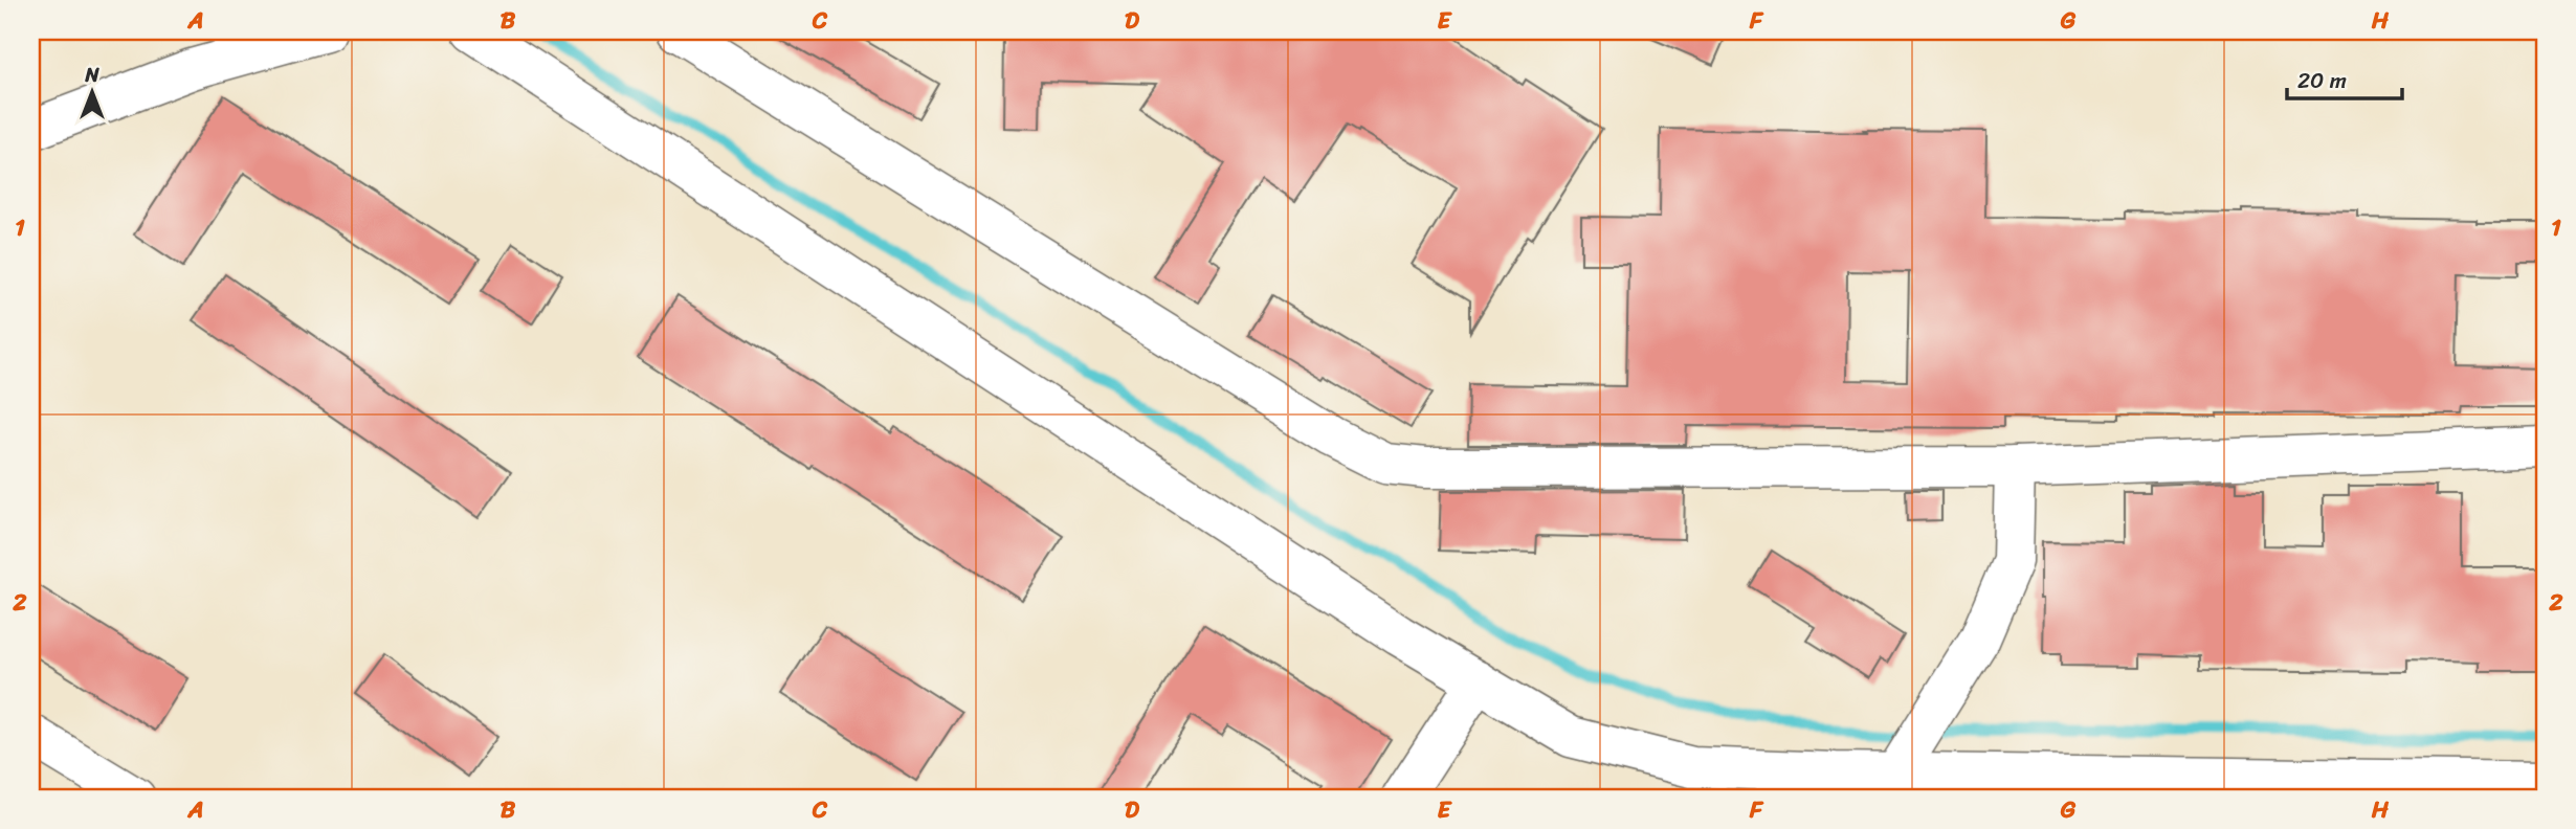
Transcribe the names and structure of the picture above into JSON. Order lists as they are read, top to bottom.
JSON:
{
  "scale_bar": "20 m",
  "north": "top",
  "grid": {
    "columns": [
      "A",
      "B",
      "C",
      "D",
      "E",
      "F",
      "G",
      "H"
    ],
    "rows": ["1", "2"]
  }
}
